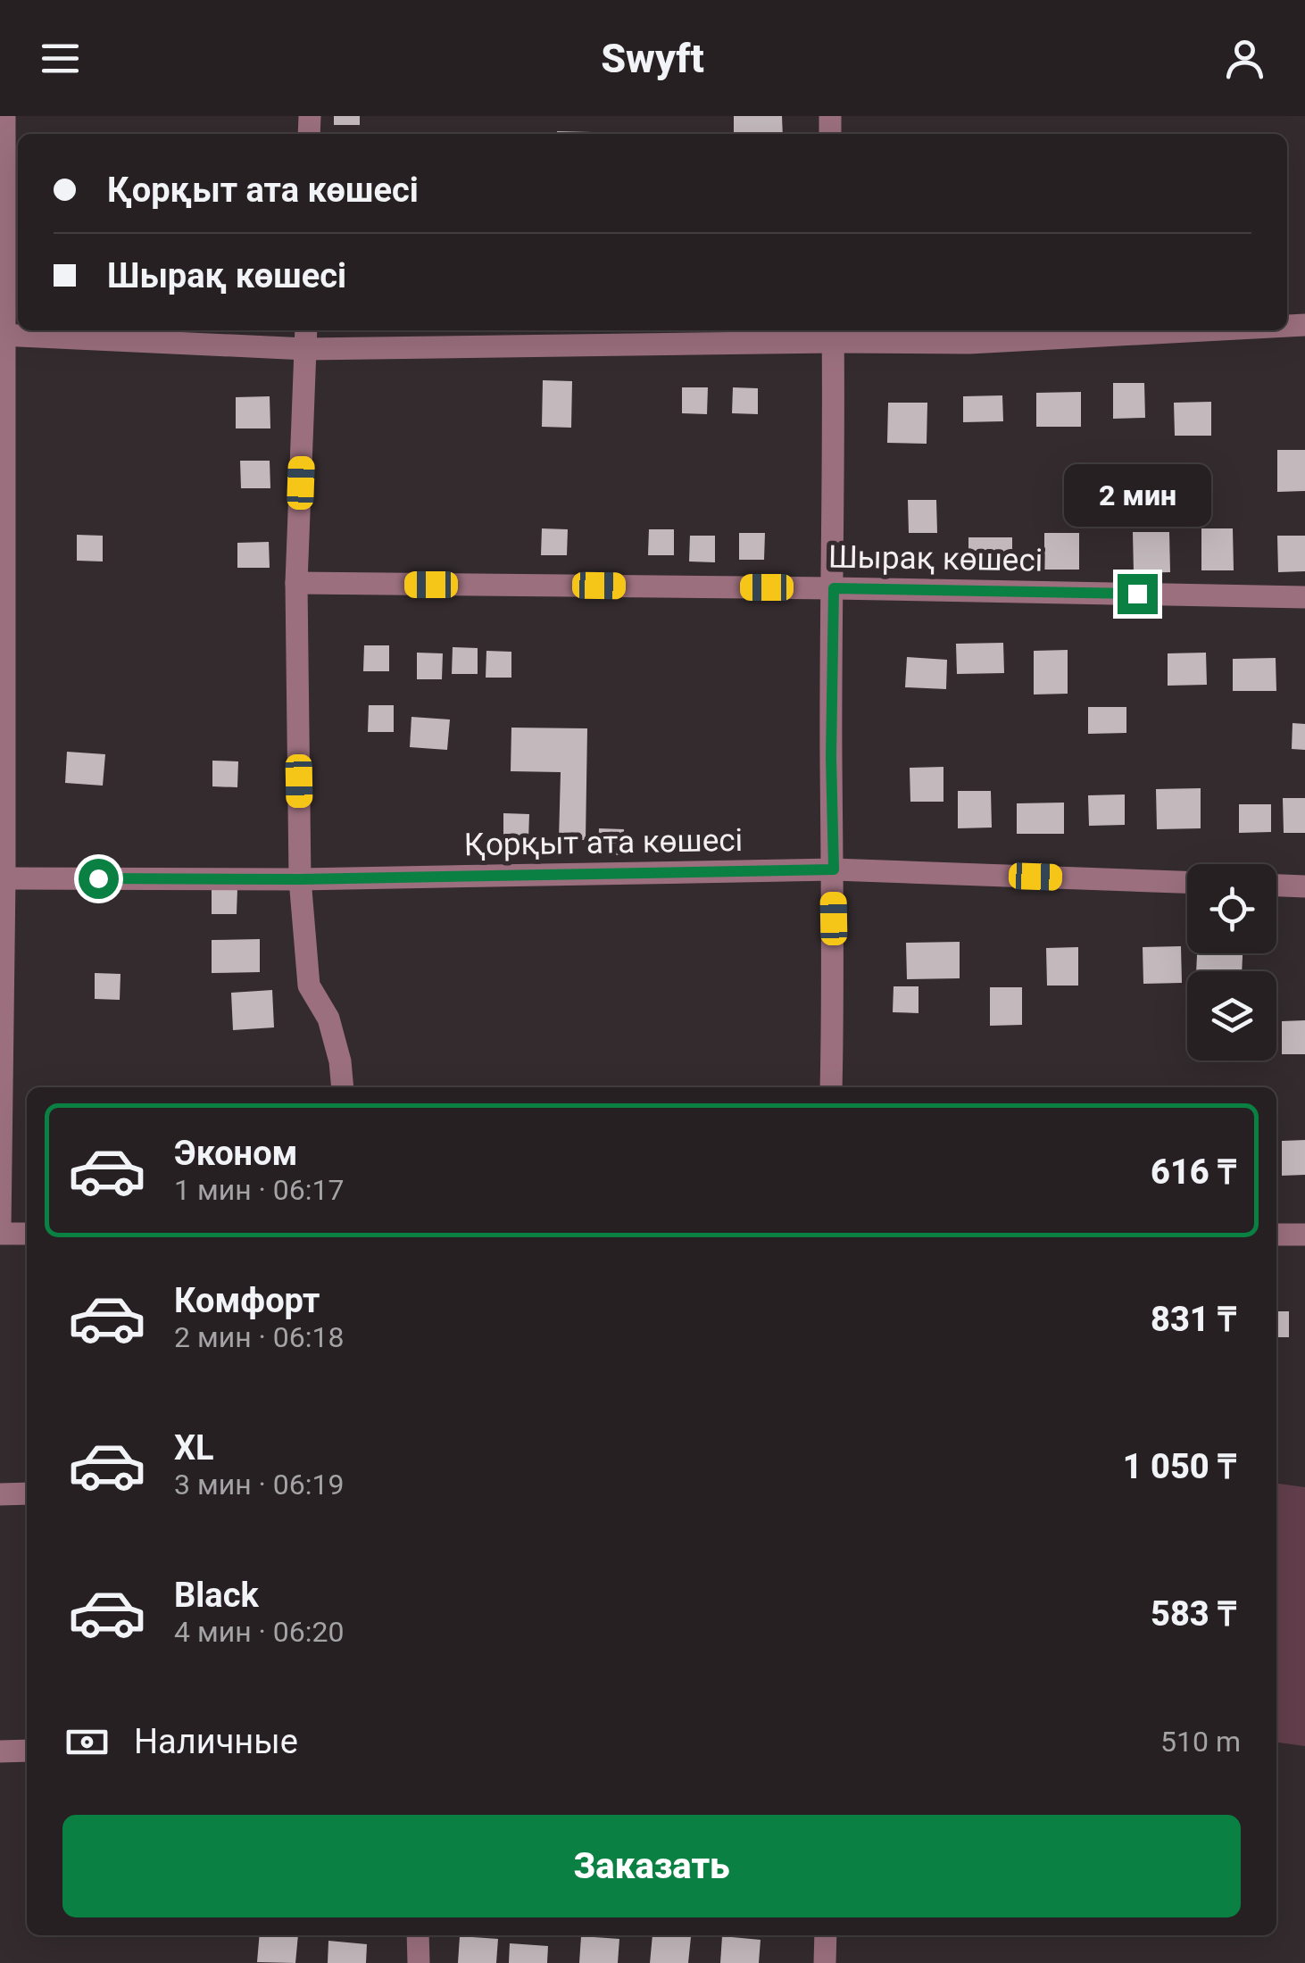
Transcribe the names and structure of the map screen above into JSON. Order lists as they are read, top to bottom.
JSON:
{
  "streets": {
    "street": ["Шырақ көшесі", "Қорқыт ата көшесі"]
  },
  "page": {
    "header": "Swyft",
    "banner": ["Қорқыт ата көшесі", "Шырақ көшесі"],
    "bubble": "2 мин",
    "list": [
      {
        "name": "Эконом",
        "note": "1 мин · 06:17",
        "value": "616 ₸"
      },
      {
        "name": "Комфорт",
        "note": "2 мин · 06:18",
        "value": "831 ₸"
      },
      {
        "name": "XL",
        "note": "3 мин · 06:19",
        "value": "1 050 ₸"
      },
      {
        "name": "Black",
        "note": "4 мин · 06:20",
        "value": "583 ₸"
      }
    ],
    "pay": ["Наличные", "510 m"],
    "buttons": "Заказать"
  }
}
